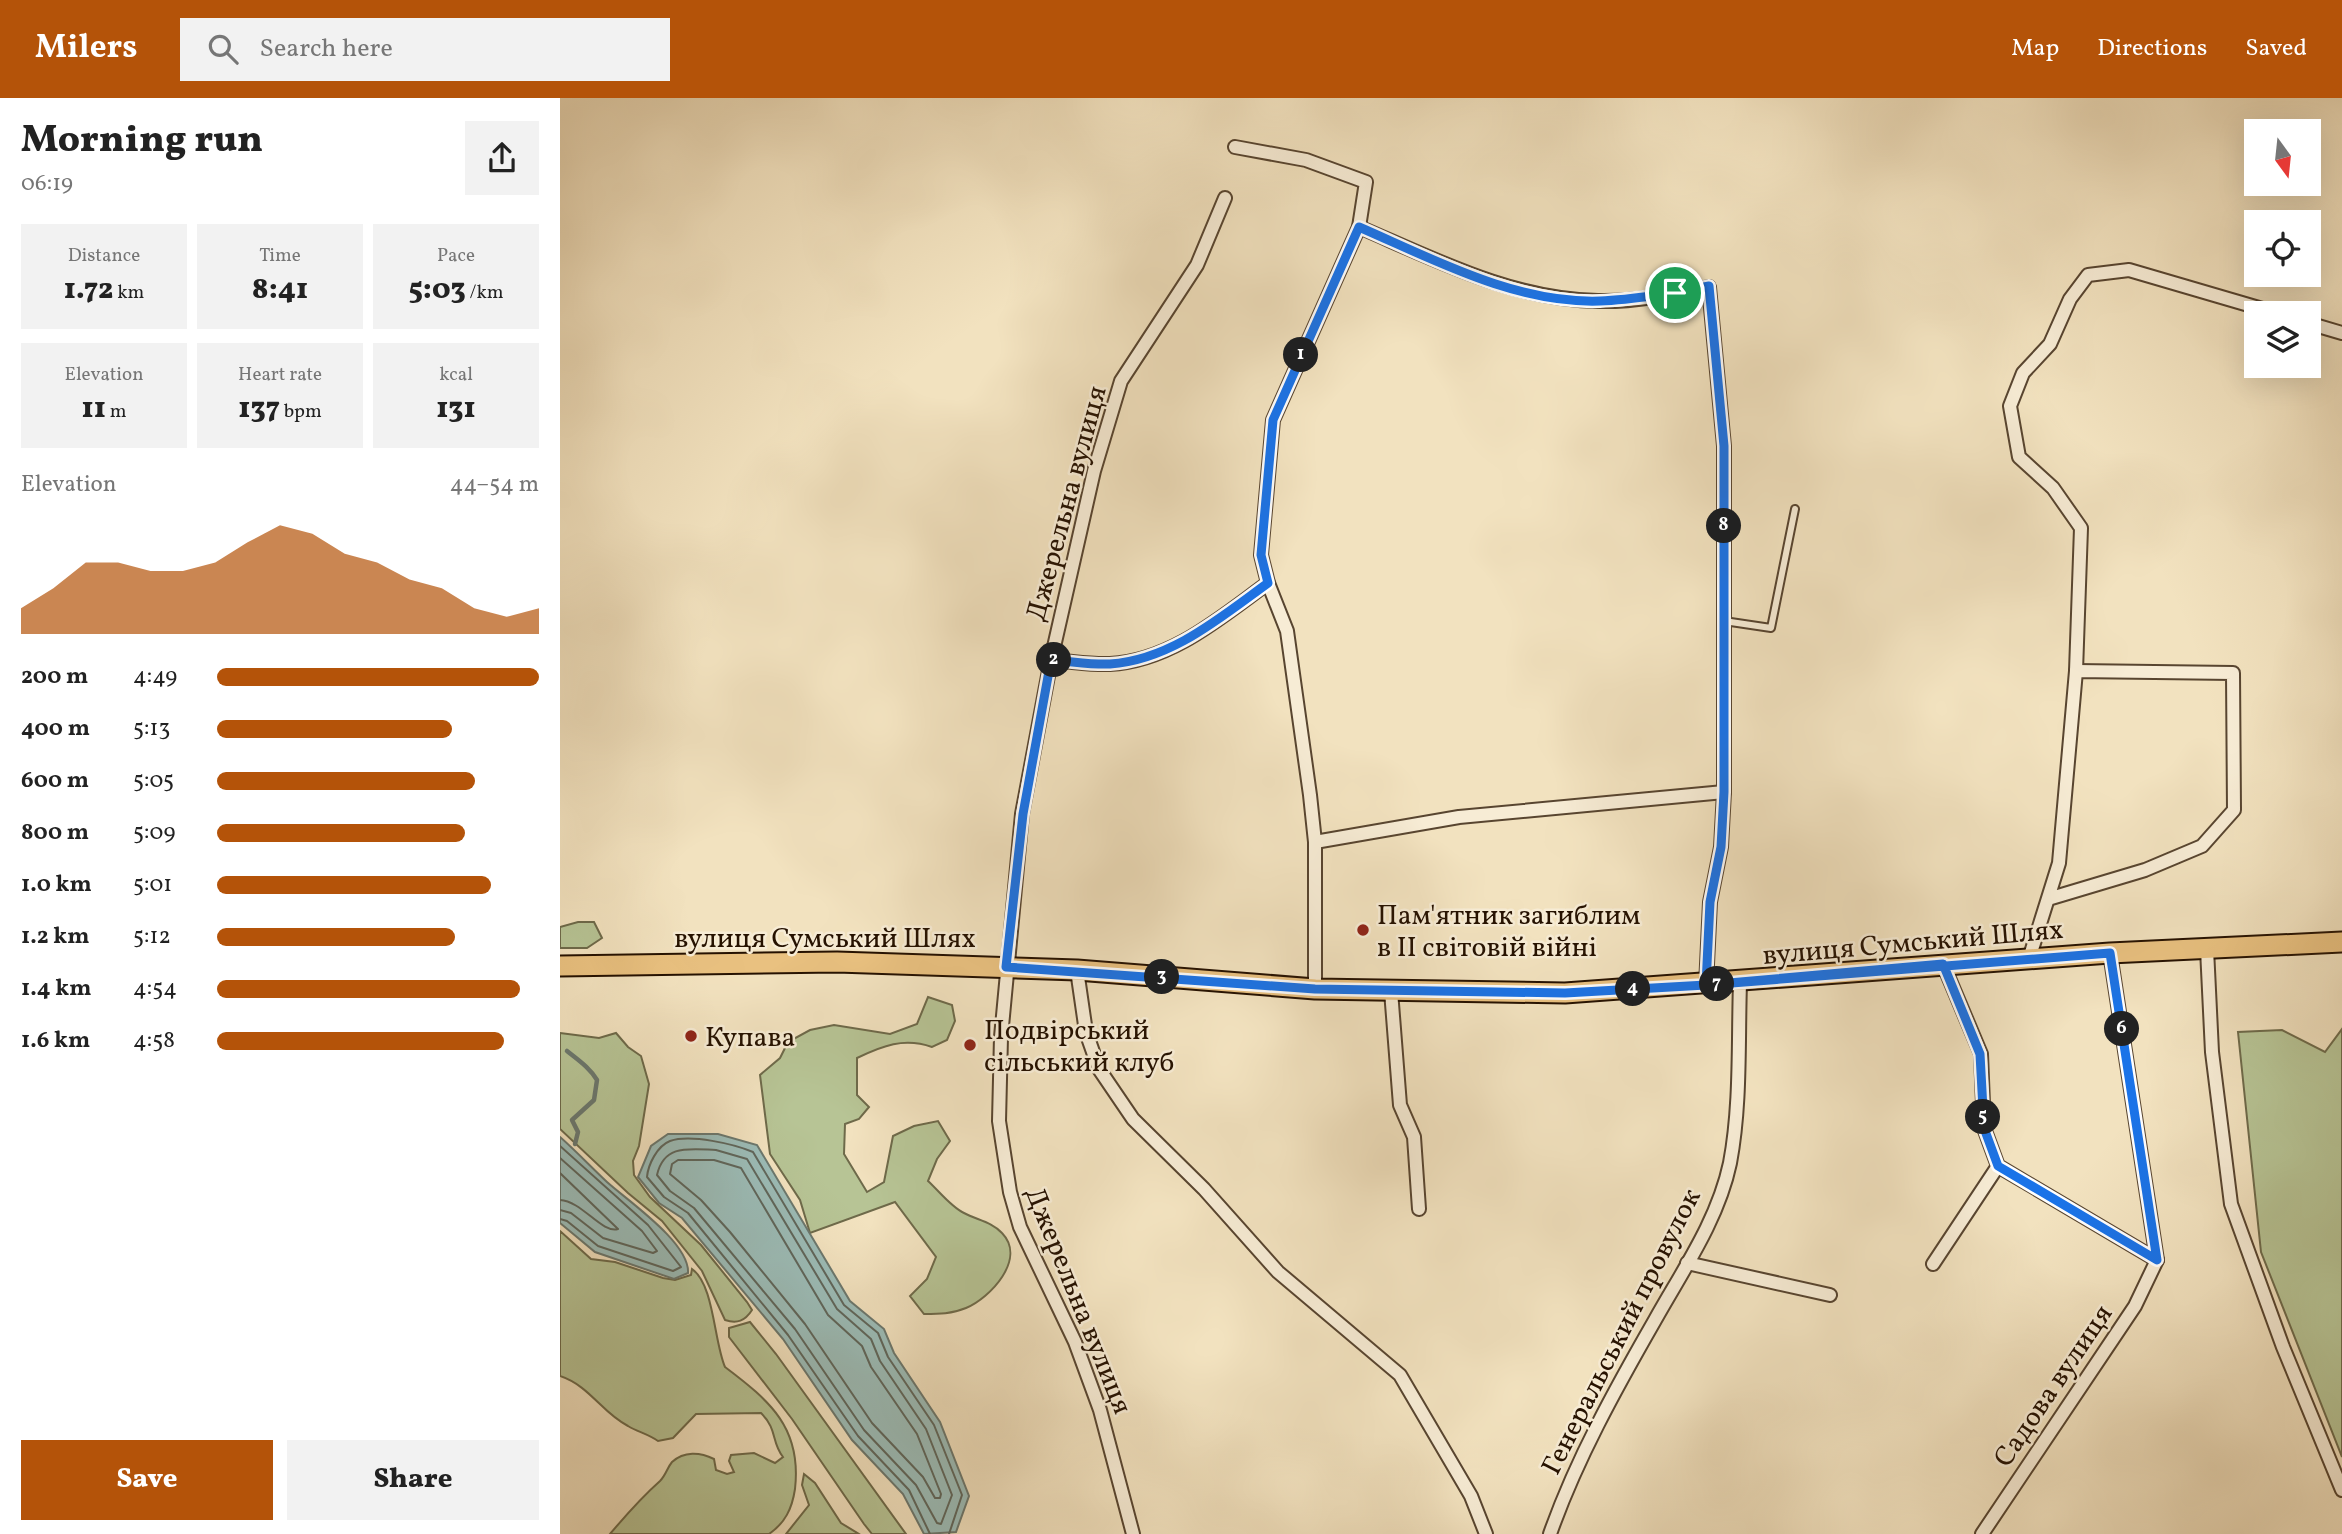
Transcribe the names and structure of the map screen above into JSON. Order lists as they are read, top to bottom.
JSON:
{
  "streets": {
    "main road": ["вулиця Сумський Шлях"],
    "street": ["Джерельна вулиця", "Генеральський провулок", "Садова вулиця"]
  },
  "crossings": [
    ["Джерельна вулиця", "вулиця Сумський Шлях"],
    ["вулиця Сумський Шлях", "Генеральський провулок"]
  ],
  "places": ["Пам'ятник загиблим в II світовій війні", "Купава", "Подвірський сільський клуб"],
  "north": "bottom",
  "page": {
    "header": "Milers",
    "search": "Search here",
    "nav": ["Map", "Directions", "Saved"],
    "heading": ["Morning run", "06:19"],
    "stats": [
      ["Distance", "1.72 km"],
      ["Time", "8:41"],
      ["Pace", "5:03 /km"],
      ["Elevation", "11 m"],
      ["Heart rate", "137 bpm"],
      ["kcal", "131"]
    ],
    "pins": [
      "1",
      "8",
      "2",
      "3",
      "7",
      "4",
      "6",
      "5"
    ],
    "chart": ["Elevation", "44–54 m"],
    "list": [
      {
        "name": "200 m",
        "note": "4:49"
      },
      {
        "name": "400 m",
        "note": "5:13"
      },
      {
        "name": "600 m",
        "note": "5:05"
      },
      {
        "name": "800 m",
        "note": "5:09"
      },
      {
        "name": "1.0 km",
        "note": "5:01"
      },
      {
        "name": "1.2 km",
        "note": "5:12"
      },
      {
        "name": "1.4 km",
        "note": "4:54"
      },
      {
        "name": "1.6 km",
        "note": "4:58"
      }
    ],
    "buttons": ["Save", "Share"]
  }
}
